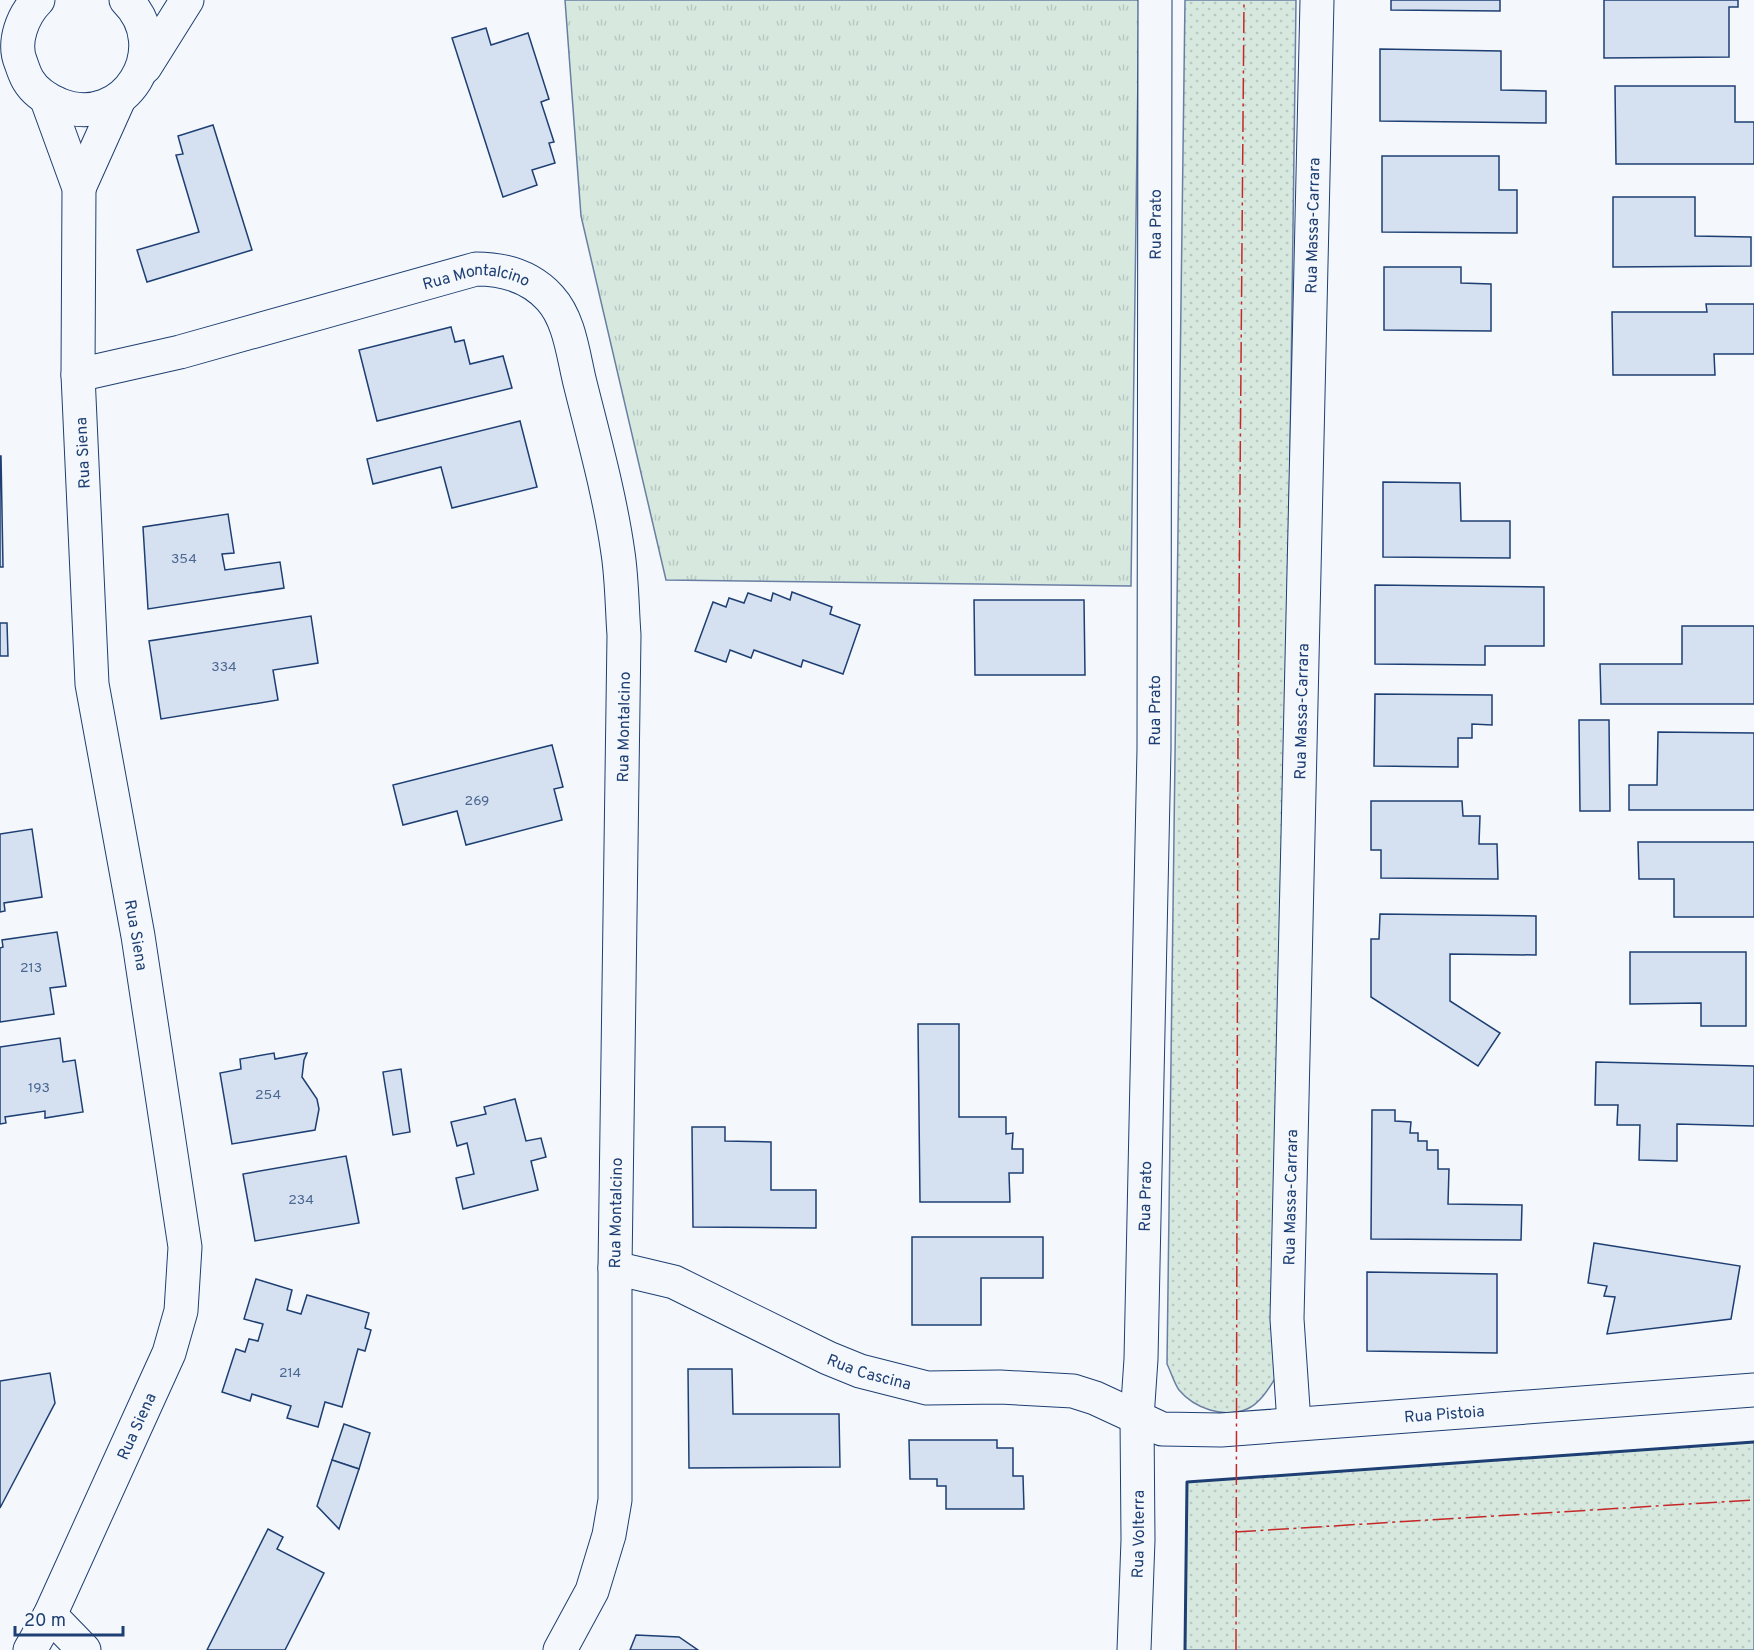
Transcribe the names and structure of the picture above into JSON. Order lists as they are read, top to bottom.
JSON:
{
  "streets": {
    "street": [
      "Rua Prato",
      "Rua Massa-Carrara",
      "Rua Montalcino",
      "Rua Siena",
      "Rua Cascina",
      "Rua Pistoia",
      "Rua Volterra"
    ]
  },
  "crossings": [
    ["Rua Prato", "Rua Cascina"],
    ["Rua Prato", "Rua Pistoia"],
    ["Rua Prato", "Rua Volterra"],
    ["Rua Massa-Carrara", "Rua Pistoia"],
    ["Rua Montalcino", "Rua Siena"],
    ["Rua Montalcino", "Rua Cascina"],
    ["Rua Cascina", "Rua Pistoia"],
    ["Rua Cascina", "Rua Volterra"],
    ["Rua Pistoia", "Rua Volterra"]
  ],
  "house_numbers": [
    "354",
    "334",
    "269",
    "213",
    "193",
    "254",
    "234",
    "214"
  ],
  "scale_bar": "20 m"
}
